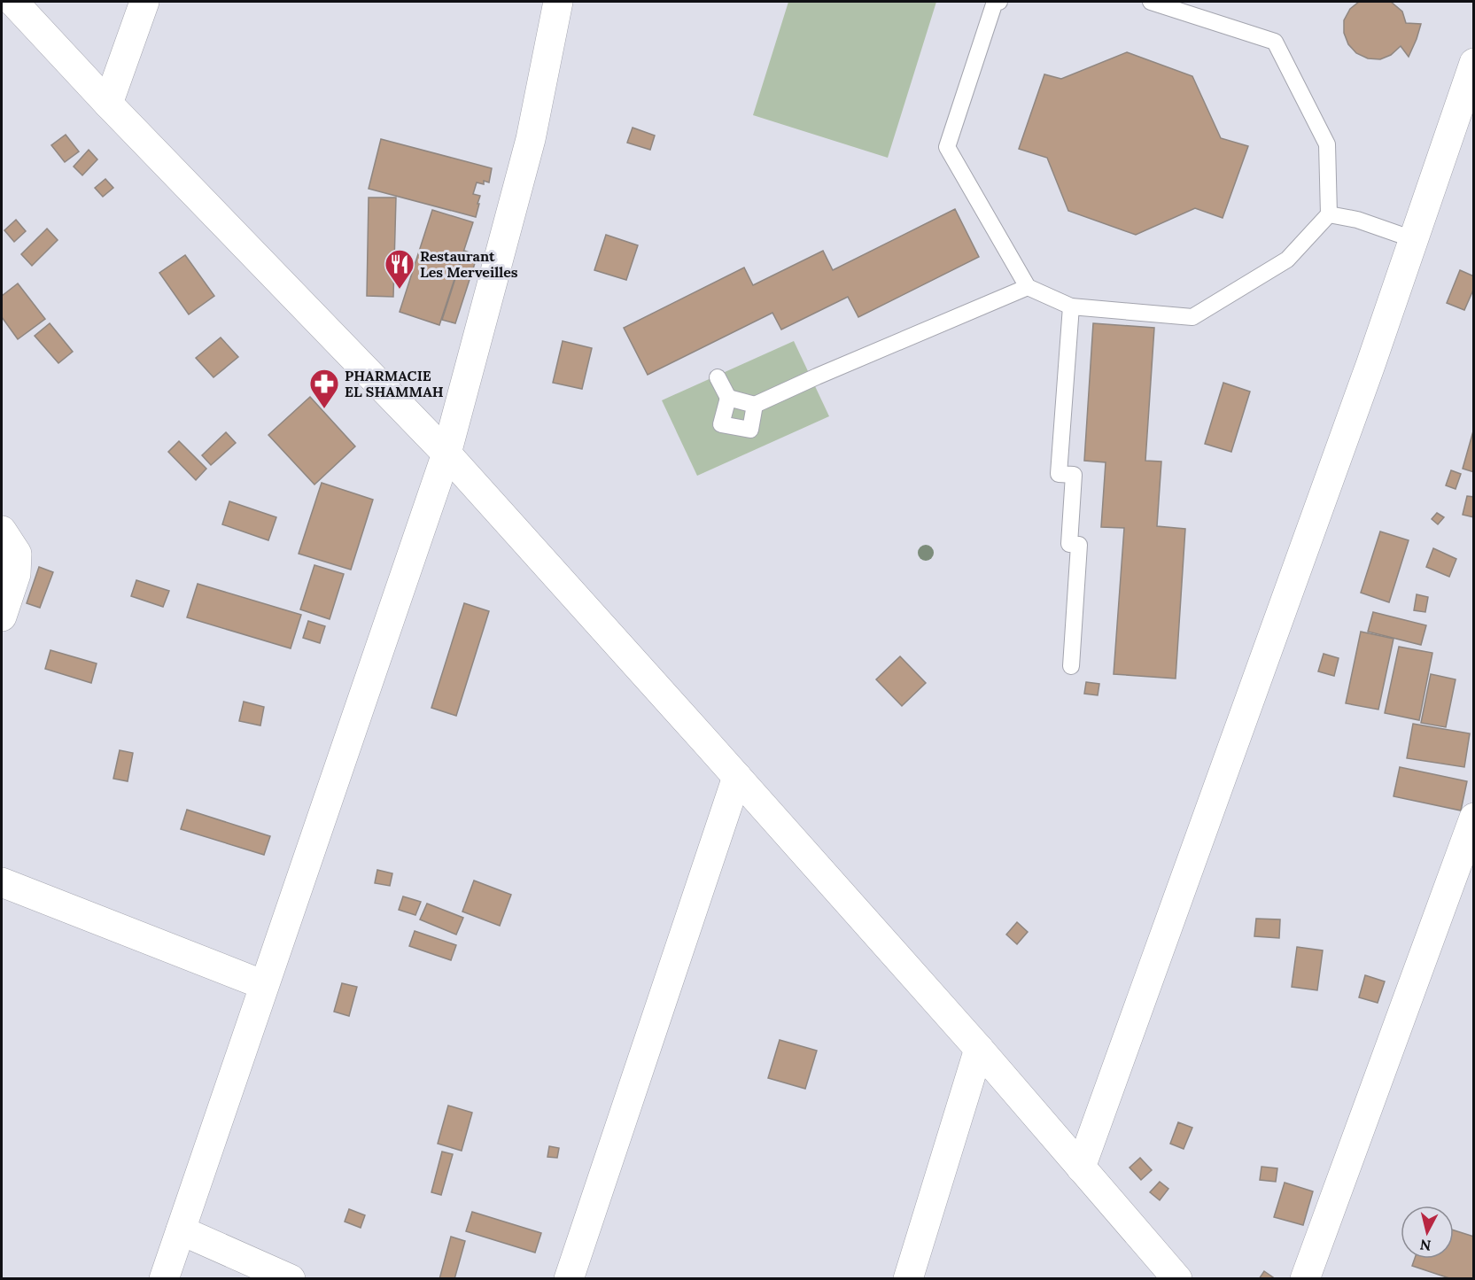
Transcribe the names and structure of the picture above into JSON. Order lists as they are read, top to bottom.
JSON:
{
  "places": {
    "restaurant": ["Restaurant Les Merveilles"],
    "pharmacy": ["PHARMACIE EL SHAMMAH"]
  },
  "north": "bottom"
}
